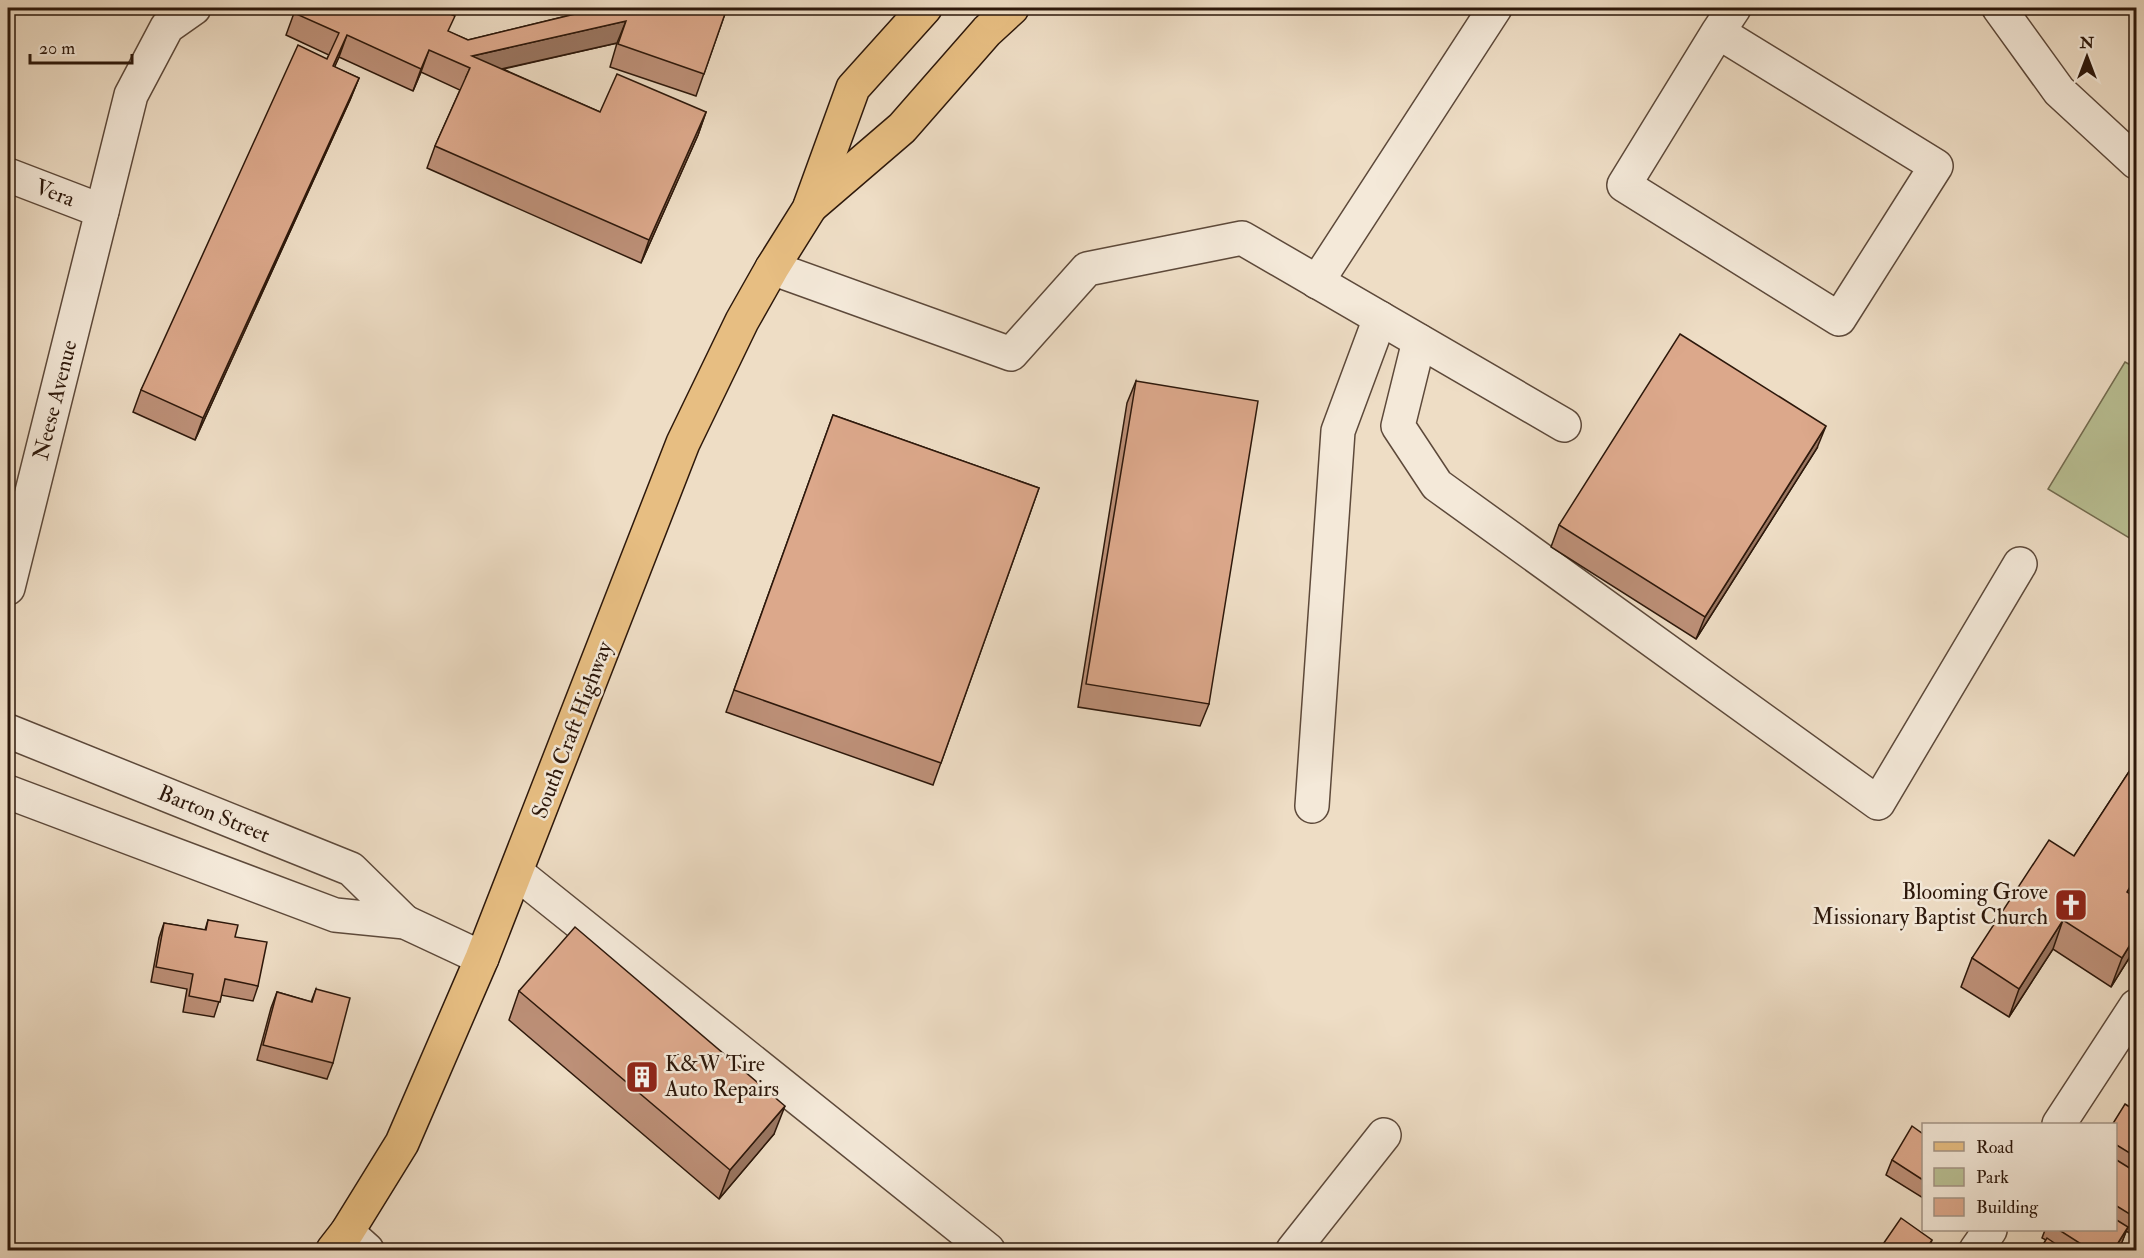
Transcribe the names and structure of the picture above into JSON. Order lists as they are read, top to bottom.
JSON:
{
  "streets": {
    "main road": ["South Craft Highway"],
    "street": ["Vera", "Neese Avenue", "Barton Street"]
  },
  "crossings": [
    ["Vera", "Neese Avenue"],
    ["South Craft Highway", "Barton Street"]
  ],
  "places": {
    "church": ["Blooming Grove Missionary Baptist Church"],
    "building": ["K&W Tire Auto Repairs"]
  },
  "legend": ["Road", "Park", "Building"],
  "scale_bar": "20 m",
  "north": "top"
}
